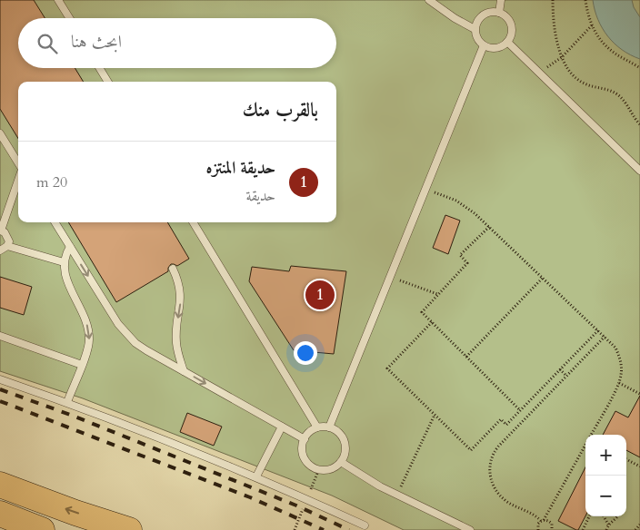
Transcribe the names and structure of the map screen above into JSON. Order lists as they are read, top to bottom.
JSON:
{
  "page": {
    "search": "ابحث هنا",
    "heading": "بالقرب منك",
    "list": [
      {
        "mark": "1",
        "name": "حديقة المنتزه",
        "note": "حديقة",
        "value": "20 m"
      }
    ],
    "pins": "1",
    "map_buttons": ["+", "−"]
  }
}
